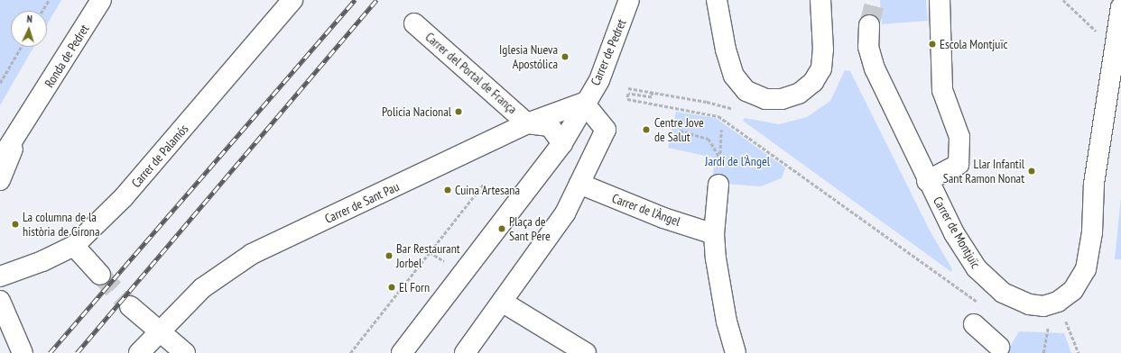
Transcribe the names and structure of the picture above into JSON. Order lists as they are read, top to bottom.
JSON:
{
  "streets": {
    "street": [
      "Carrer de Pedret",
      "Ronda de Pedret",
      "Carrer del Portal de França",
      "Carrer de Palamós",
      "Carrer de Sant Pau",
      "Carrer de l'Àngel",
      "Carrer de Montjuïc"
    ]
  },
  "crossings": [
    ["Carrer de Pedret", "Carrer de Sant Pau"],
    ["Carrer del Portal de França", "Carrer de Sant Pau"]
  ],
  "parks": ["Jardí de l'Àngel"],
  "places": [
    "Escola Montjuïc",
    "Iglesia Nueva Apostólica",
    "Policia Nacional",
    "Centre Jove de Salut",
    "Llar Infantil Sant Ramon Nonat",
    "Cuina Artesana",
    "La columna de la història de Girona",
    "Plaça de Sant Pere",
    "Bar Restaurant Jorbel",
    "El Forn"
  ],
  "north": "top"
}
